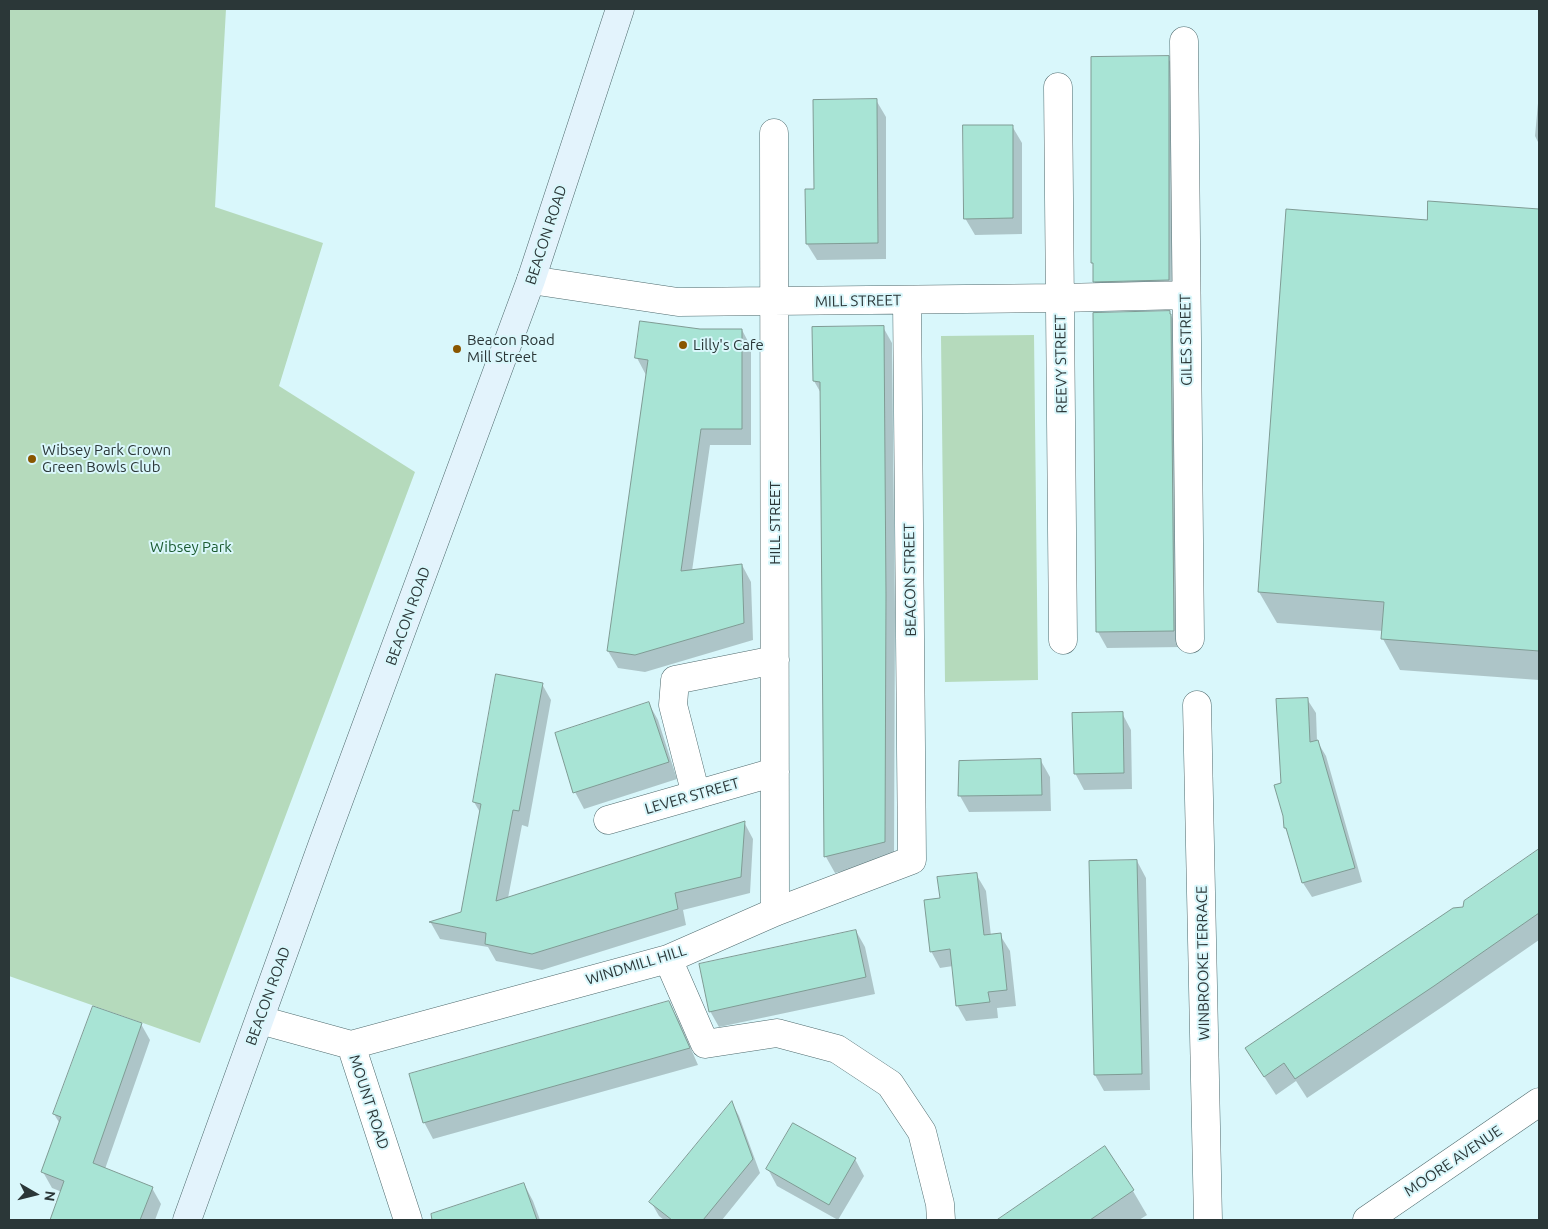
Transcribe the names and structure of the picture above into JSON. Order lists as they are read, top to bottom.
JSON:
{
  "streets": {
    "main road": ["BEACON ROAD"],
    "street": [
      "MILL STREET",
      "GILES STREET",
      "REEVY STREET",
      "HILL STREET",
      "BEACON STREET",
      "LEVER STREET",
      "WINBROOKE TERRACE",
      "WINDMILL HILL",
      "MOUNT ROAD",
      "MOORE AVENUE"
    ]
  },
  "crossings": [
    ["BEACON ROAD", "MILL STREET"],
    ["BEACON ROAD", "MOUNT ROAD"],
    ["MILL STREET", "GILES STREET"],
    ["MILL STREET", "REEVY STREET"],
    ["MILL STREET", "HILL STREET"],
    ["MILL STREET", "BEACON STREET"],
    ["HILL STREET", "LEVER STREET"],
    ["HILL STREET", "WINDMILL HILL"],
    ["BEACON STREET", "WINDMILL HILL"],
    ["WINDMILL HILL", "MOUNT ROAD"]
  ],
  "parks": ["Wibsey Park"],
  "places": ["Lilly's Cafe", "Beacon Road Mill Street", "Wibsey Park Crown Green Bowls Club"],
  "north": "right"
}
